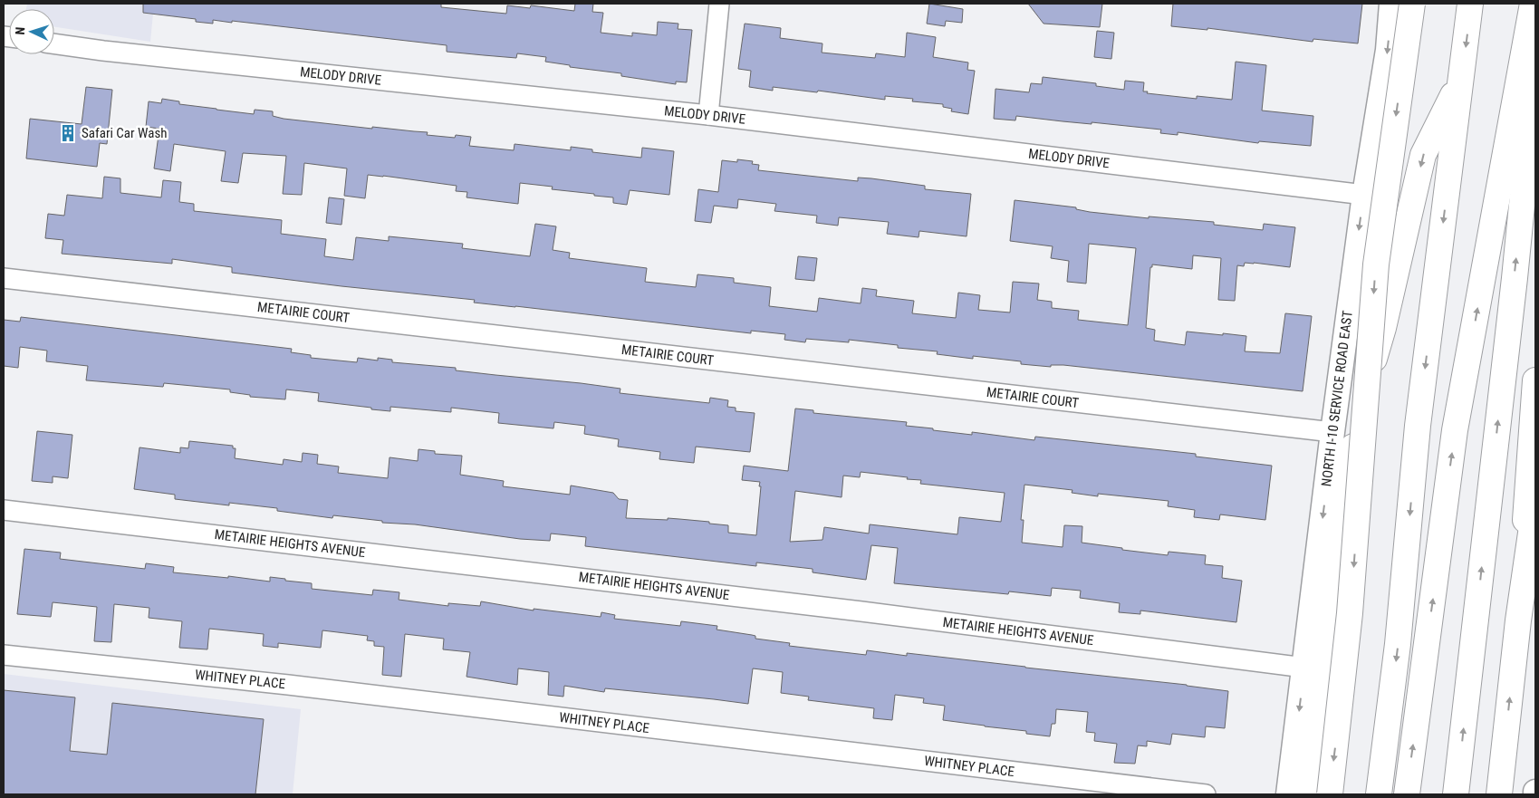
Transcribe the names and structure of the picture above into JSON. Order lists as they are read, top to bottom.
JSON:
{
  "streets": {
    "street": [
      "MELODY DRIVE",
      "METAIRIE COURT",
      "NORTH I-10 SERVICE ROAD EAST",
      "METAIRIE HEIGHTS AVENUE",
      "WHITNEY PLACE"
    ]
  },
  "crossings": [
    ["MELODY DRIVE", "NORTH I-10 SERVICE ROAD EAST"],
    ["METAIRIE COURT", "NORTH I-10 SERVICE ROAD EAST"],
    ["NORTH I-10 SERVICE ROAD EAST", "METAIRIE HEIGHTS AVENUE"]
  ],
  "one_way": ["NORTH I-10 SERVICE ROAD EAST"],
  "places": {
    "building": ["Safari Car Wash"]
  },
  "north": "left"
}
